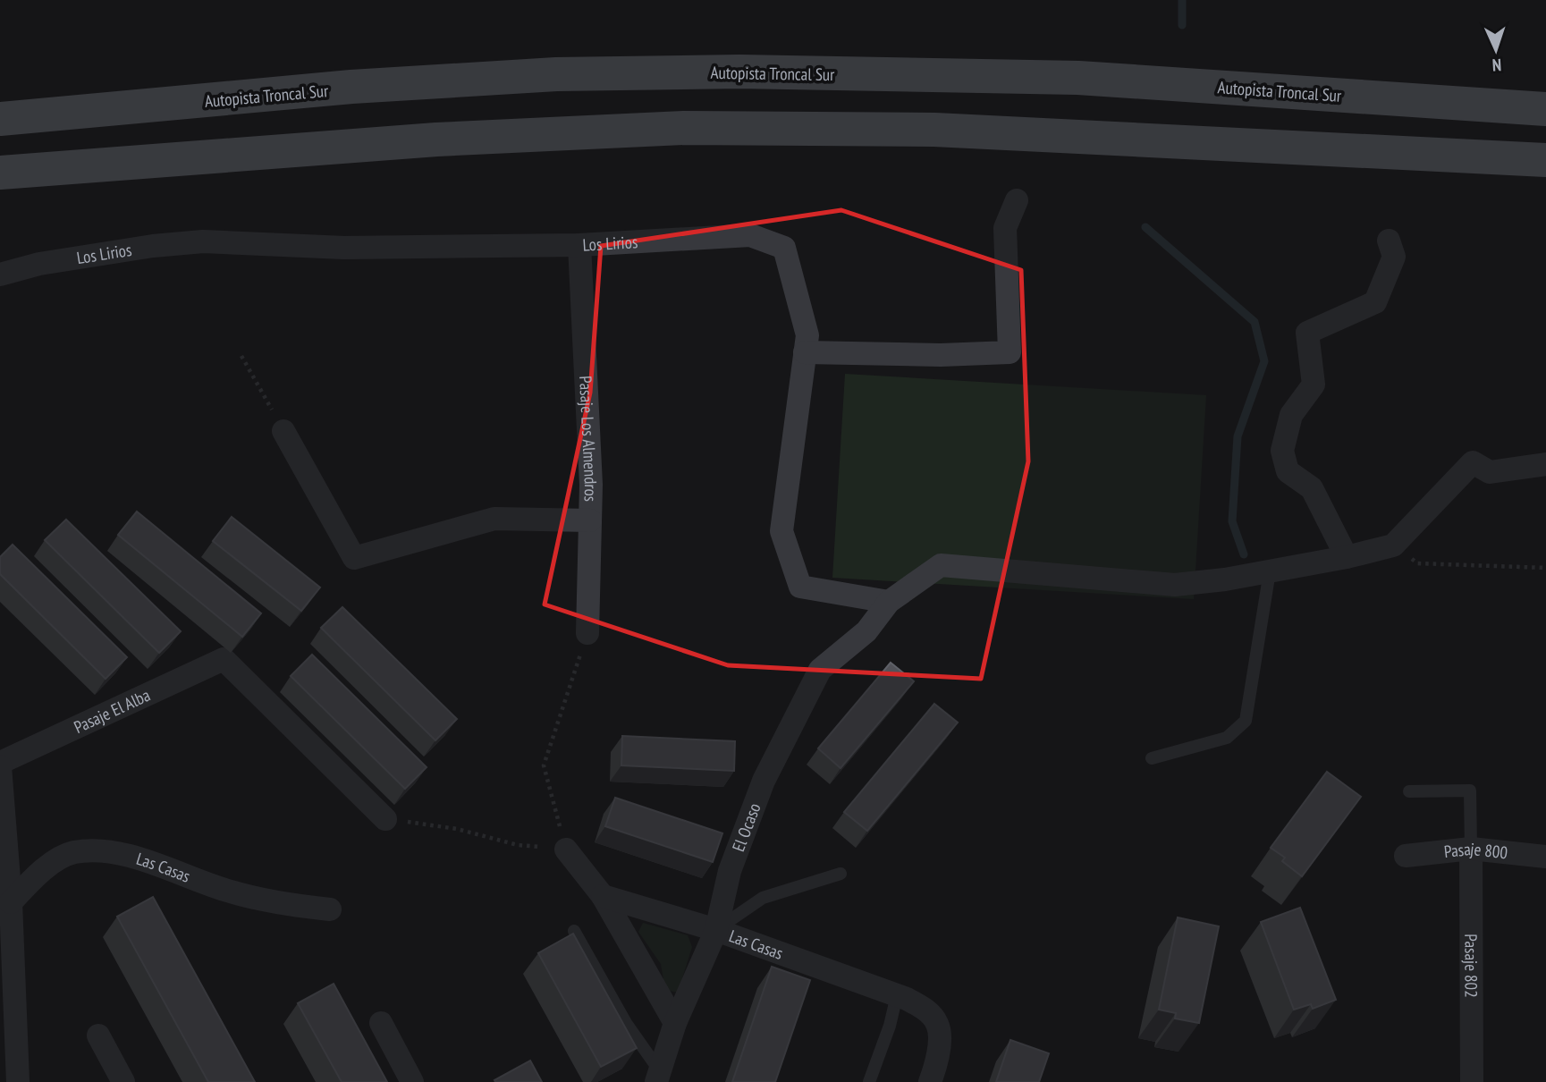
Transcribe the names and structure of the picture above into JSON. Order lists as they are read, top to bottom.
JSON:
{
  "streets": {
    "highway": ["Autopista Troncal Sur"],
    "street": [
      "Los Lirios",
      "Pasaje Los Almendros",
      "Pasaje El Alba",
      "El Ocaso",
      "Pasaje 800",
      "Las Casas",
      "Pasaje 802"
    ]
  },
  "crossings": [
    ["Los Lirios", "Pasaje Los Almendros"],
    ["Los Lirios", "El Ocaso"],
    ["El Ocaso", "Las Casas"],
    ["Pasaje 800", "Pasaje 802"]
  ],
  "north": "bottom"
}
